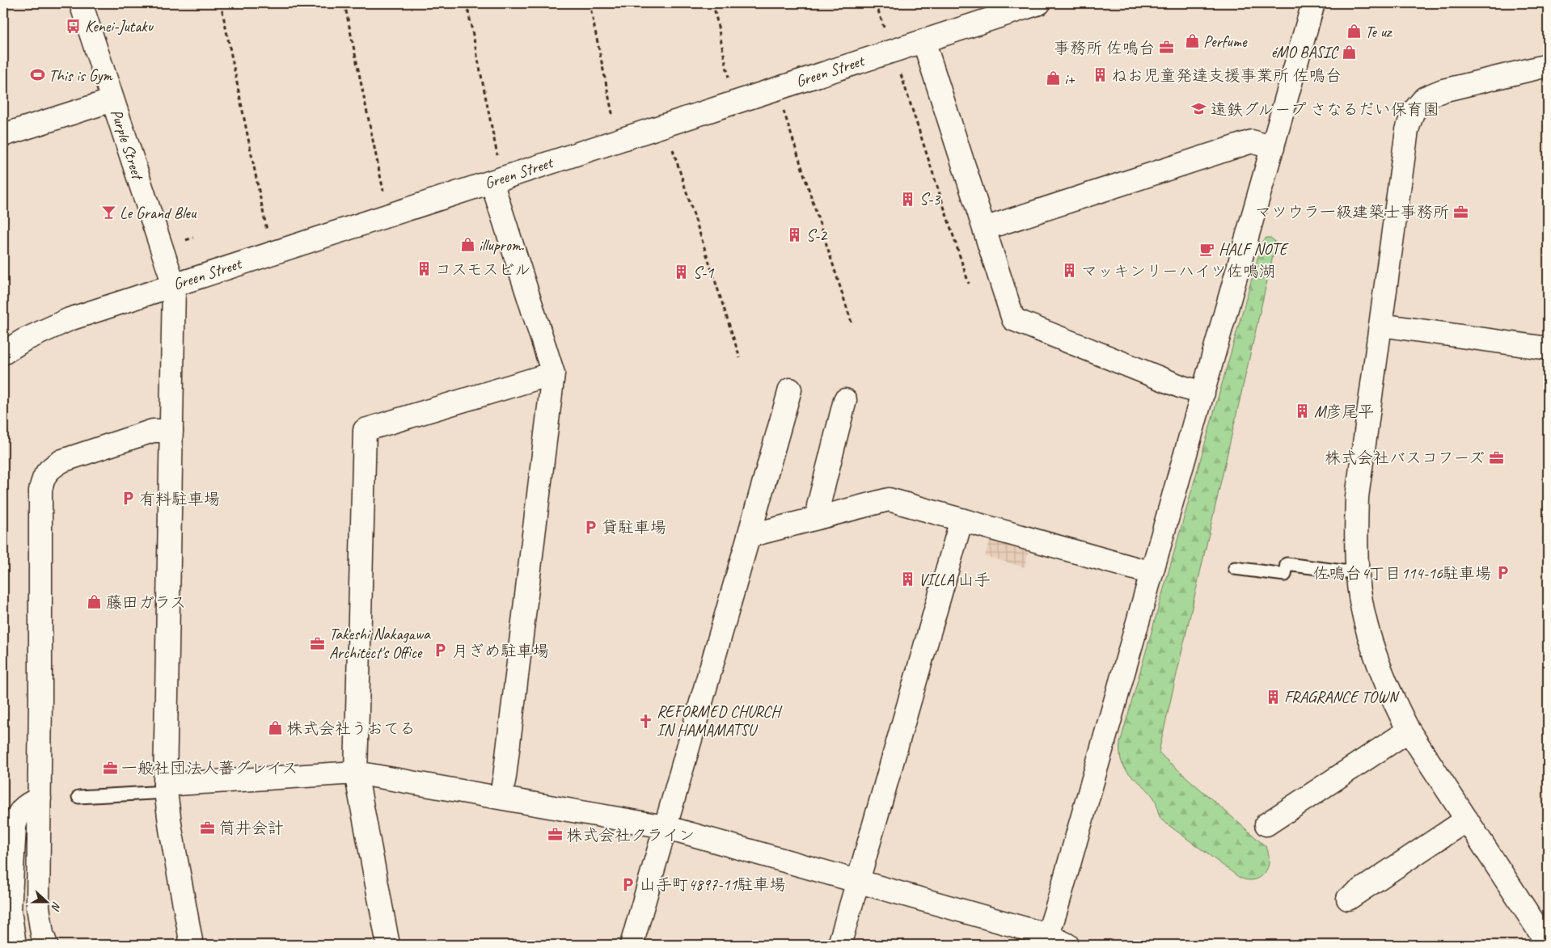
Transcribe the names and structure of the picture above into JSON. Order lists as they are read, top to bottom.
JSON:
{
  "streets": {
    "street": ["Green Street", "Purple Street"]
  },
  "crossings": [
    ["Green Street", "Purple Street"]
  ],
  "places": {
    "bus stop": ["Kenei-Jutaku"],
    "shop": [
      "Te uz",
      "Perfume",
      "éMO BASIC",
      "i+",
      "illuprom.",
      "藤田ガラス",
      "株式会社うおてる"
    ],
    "office": [
      "事務所 佐鳴台",
      "マツウラ一級建築士事務所",
      "株式会社バスコフーズ",
      "Takeshi Nakagawa Architect's Office",
      "一般社団法人蕃グレイス",
      "筒井会計",
      "株式会社クライン"
    ],
    "sports": ["This is Gym"],
    "building": [
      "ねお児童発達支援事業所 佐鳴台",
      "S-3",
      "S-2",
      "コスモスビル",
      "マッキンリーハイツ佐鳴湖",
      "S-1",
      "M彦尾平",
      "VILLA 山手",
      "FRAGRANCE TOWN"
    ],
    "school or university": ["遠鉄グループ さなるだい保育園"],
    "bar": ["Le Grand Bleu"],
    "cafe": ["HALF NOTE"],
    "parking": [
      "有料駐車場",
      "貸駐車場",
      "佐鳴台4丁目114-16駐車場",
      "月ぎめ駐車場",
      "山手町4897-11駐車場"
    ],
    "church": ["REFORMED CHURCH IN HAMAMATSU"]
  },
  "north": "right"
}
